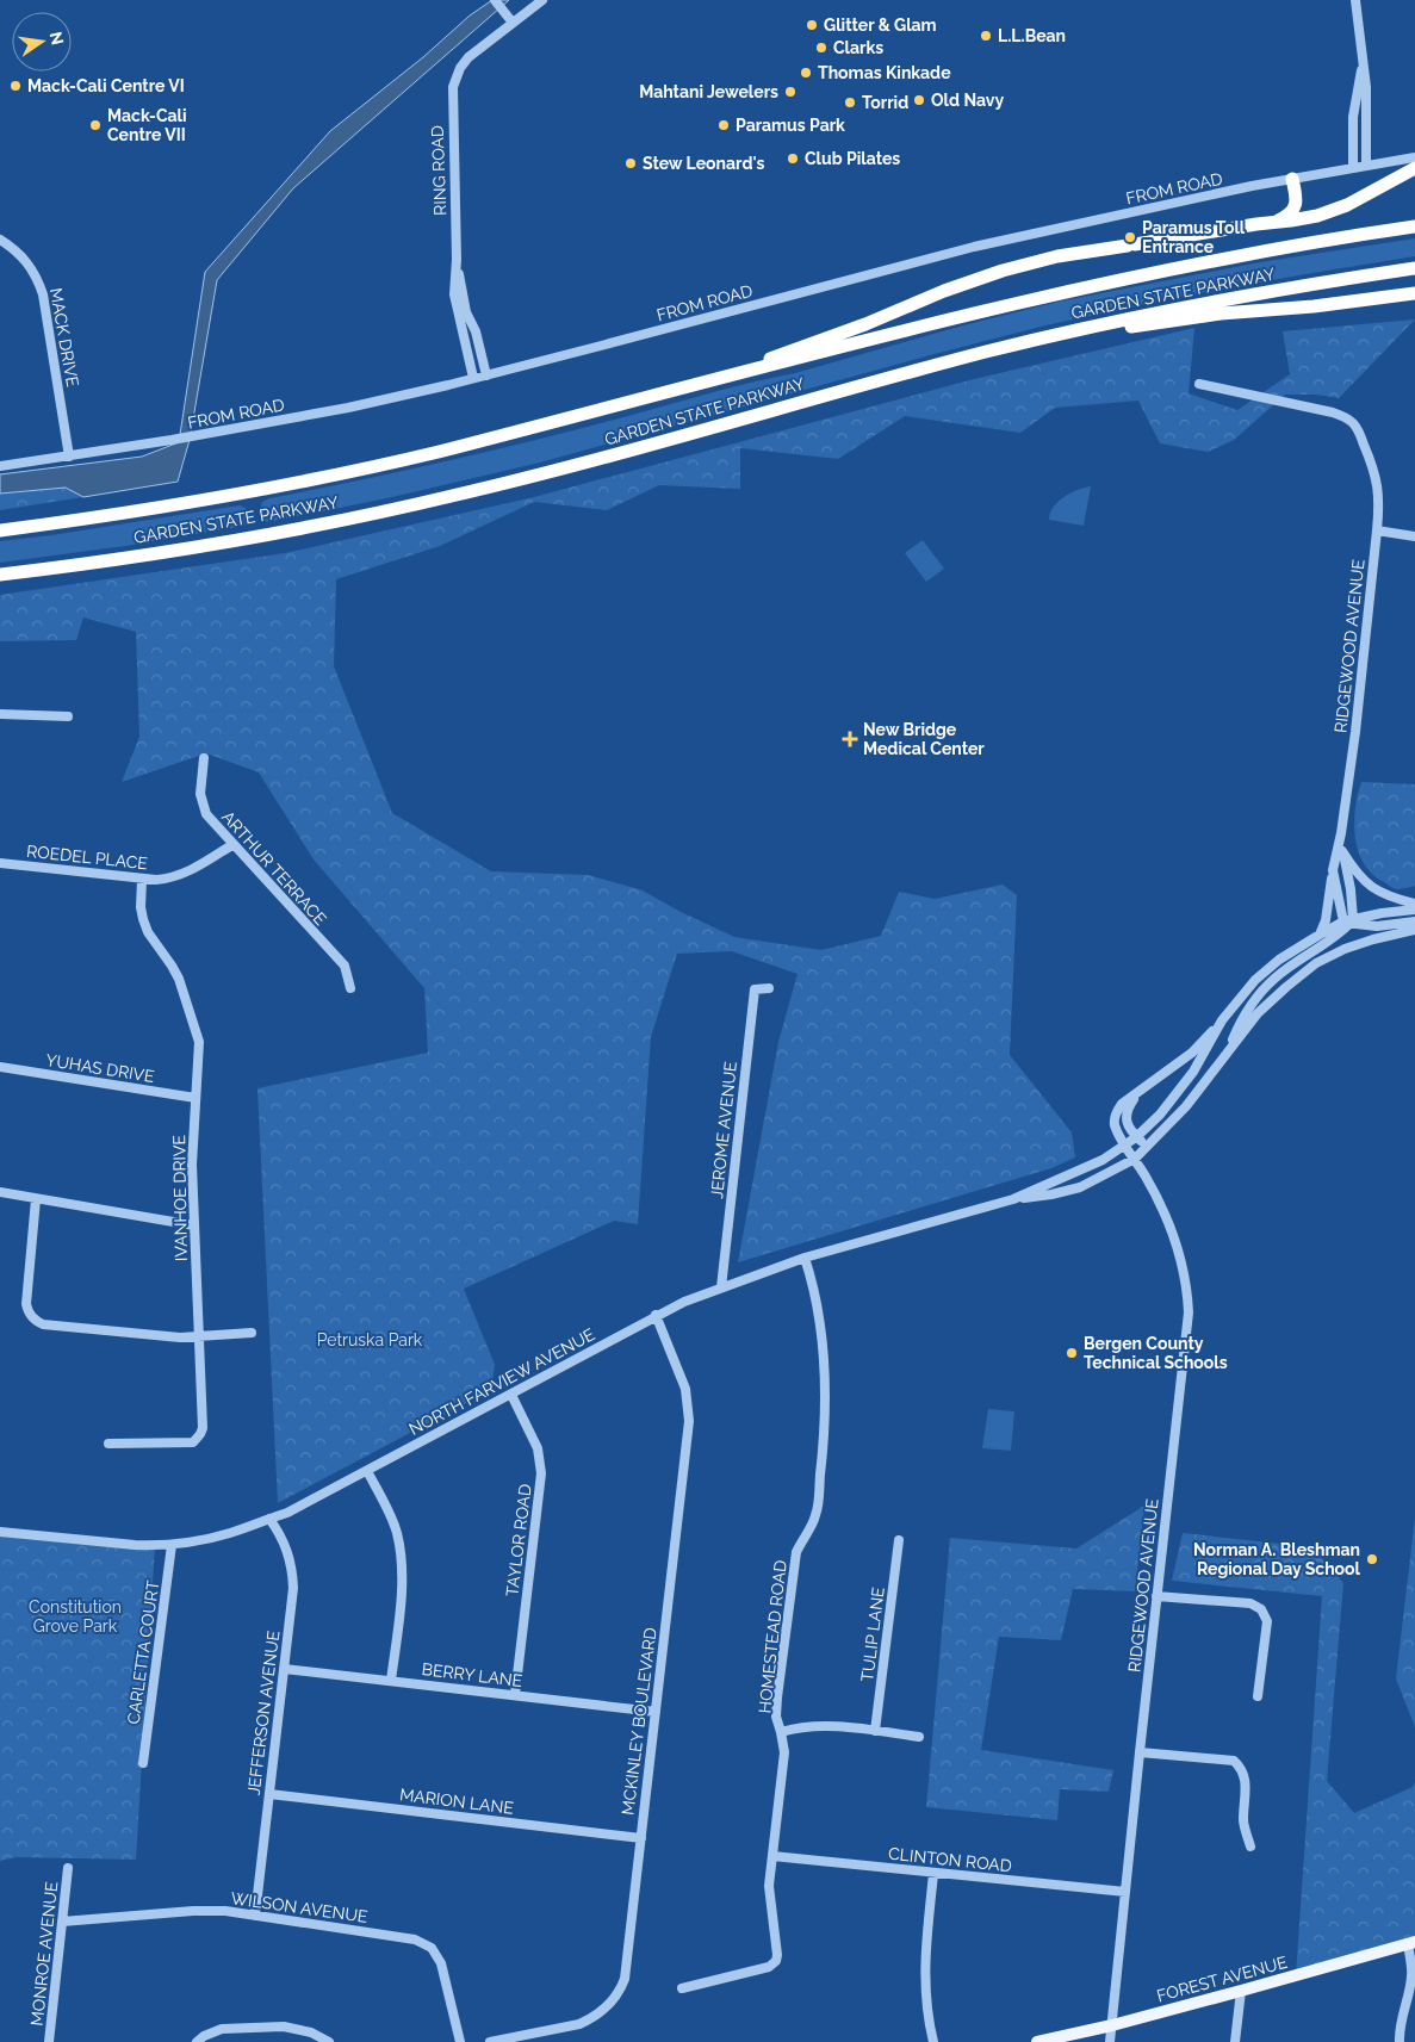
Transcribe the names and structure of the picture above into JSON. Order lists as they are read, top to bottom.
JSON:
{
  "streets": {
    "highway": ["GARDEN STATE PARKWAY"],
    "main road": ["FOREST AVENUE"],
    "street": [
      "RING ROAD",
      "FROM ROAD",
      "MACK DRIVE",
      "RIDGEWOOD AVENUE",
      "ROEDEL PLACE",
      "ARTHUR TERRACE",
      "YUHAS DRIVE",
      "JEROME AVENUE",
      "IVANHOE DRIVE",
      "NORTH FARVIEW AVENUE",
      "TAYLOR ROAD",
      "TULIP LANE",
      "HOMESTEAD ROAD",
      "CARLETTA COURT",
      "BERRY LANE",
      "JEFFERSON AVENUE",
      "MCKINLEY BOULEVARD",
      "MARION LANE",
      "CLINTON ROAD",
      "WILSON AVENUE",
      "MONROE AVENUE"
    ]
  },
  "crossings": [
    ["RING ROAD", "FROM ROAD"],
    ["FROM ROAD", "MACK DRIVE"],
    ["RIDGEWOOD AVENUE", "NORTH FARVIEW AVENUE"],
    ["RIDGEWOOD AVENUE", "CLINTON ROAD"],
    ["RIDGEWOOD AVENUE", "FOREST AVENUE"],
    ["ROEDEL PLACE", "ARTHUR TERRACE"],
    ["ROEDEL PLACE", "IVANHOE DRIVE"],
    ["YUHAS DRIVE", "IVANHOE DRIVE"],
    ["JEROME AVENUE", "NORTH FARVIEW AVENUE"],
    ["NORTH FARVIEW AVENUE", "TAYLOR ROAD"],
    ["NORTH FARVIEW AVENUE", "HOMESTEAD ROAD"],
    ["NORTH FARVIEW AVENUE", "CARLETTA COURT"],
    ["NORTH FARVIEW AVENUE", "JEFFERSON AVENUE"],
    ["NORTH FARVIEW AVENUE", "MCKINLEY BOULEVARD"],
    ["TAYLOR ROAD", "BERRY LANE"],
    ["HOMESTEAD ROAD", "CLINTON ROAD"],
    ["BERRY LANE", "JEFFERSON AVENUE"],
    ["BERRY LANE", "MCKINLEY BOULEVARD"],
    ["JEFFERSON AVENUE", "MARION LANE"],
    ["JEFFERSON AVENUE", "WILSON AVENUE"],
    ["MCKINLEY BOULEVARD", "MARION LANE"],
    ["WILSON AVENUE", "MONROE AVENUE"]
  ],
  "parks": ["Petruska Park", "Constitution Grove Park"],
  "places": {
    "other": [
      "Glitter & Glam",
      "L.L.Bean",
      "Clarks",
      "Thomas Kinkade",
      "Mack-Cali Centre VI",
      "Mahtani Jewelers",
      "Old Navy",
      "Torrid",
      "Mack-Cali Centre VII",
      "Paramus Park",
      "Club Pilates",
      "Stew Leonard's",
      "Paramus Toll Entrance",
      "Bergen County Technical Schools",
      "Norman A. Bleshman Regional Day School"
    ],
    "health": ["New Bridge Medical Center"]
  },
  "north": "right"
}
